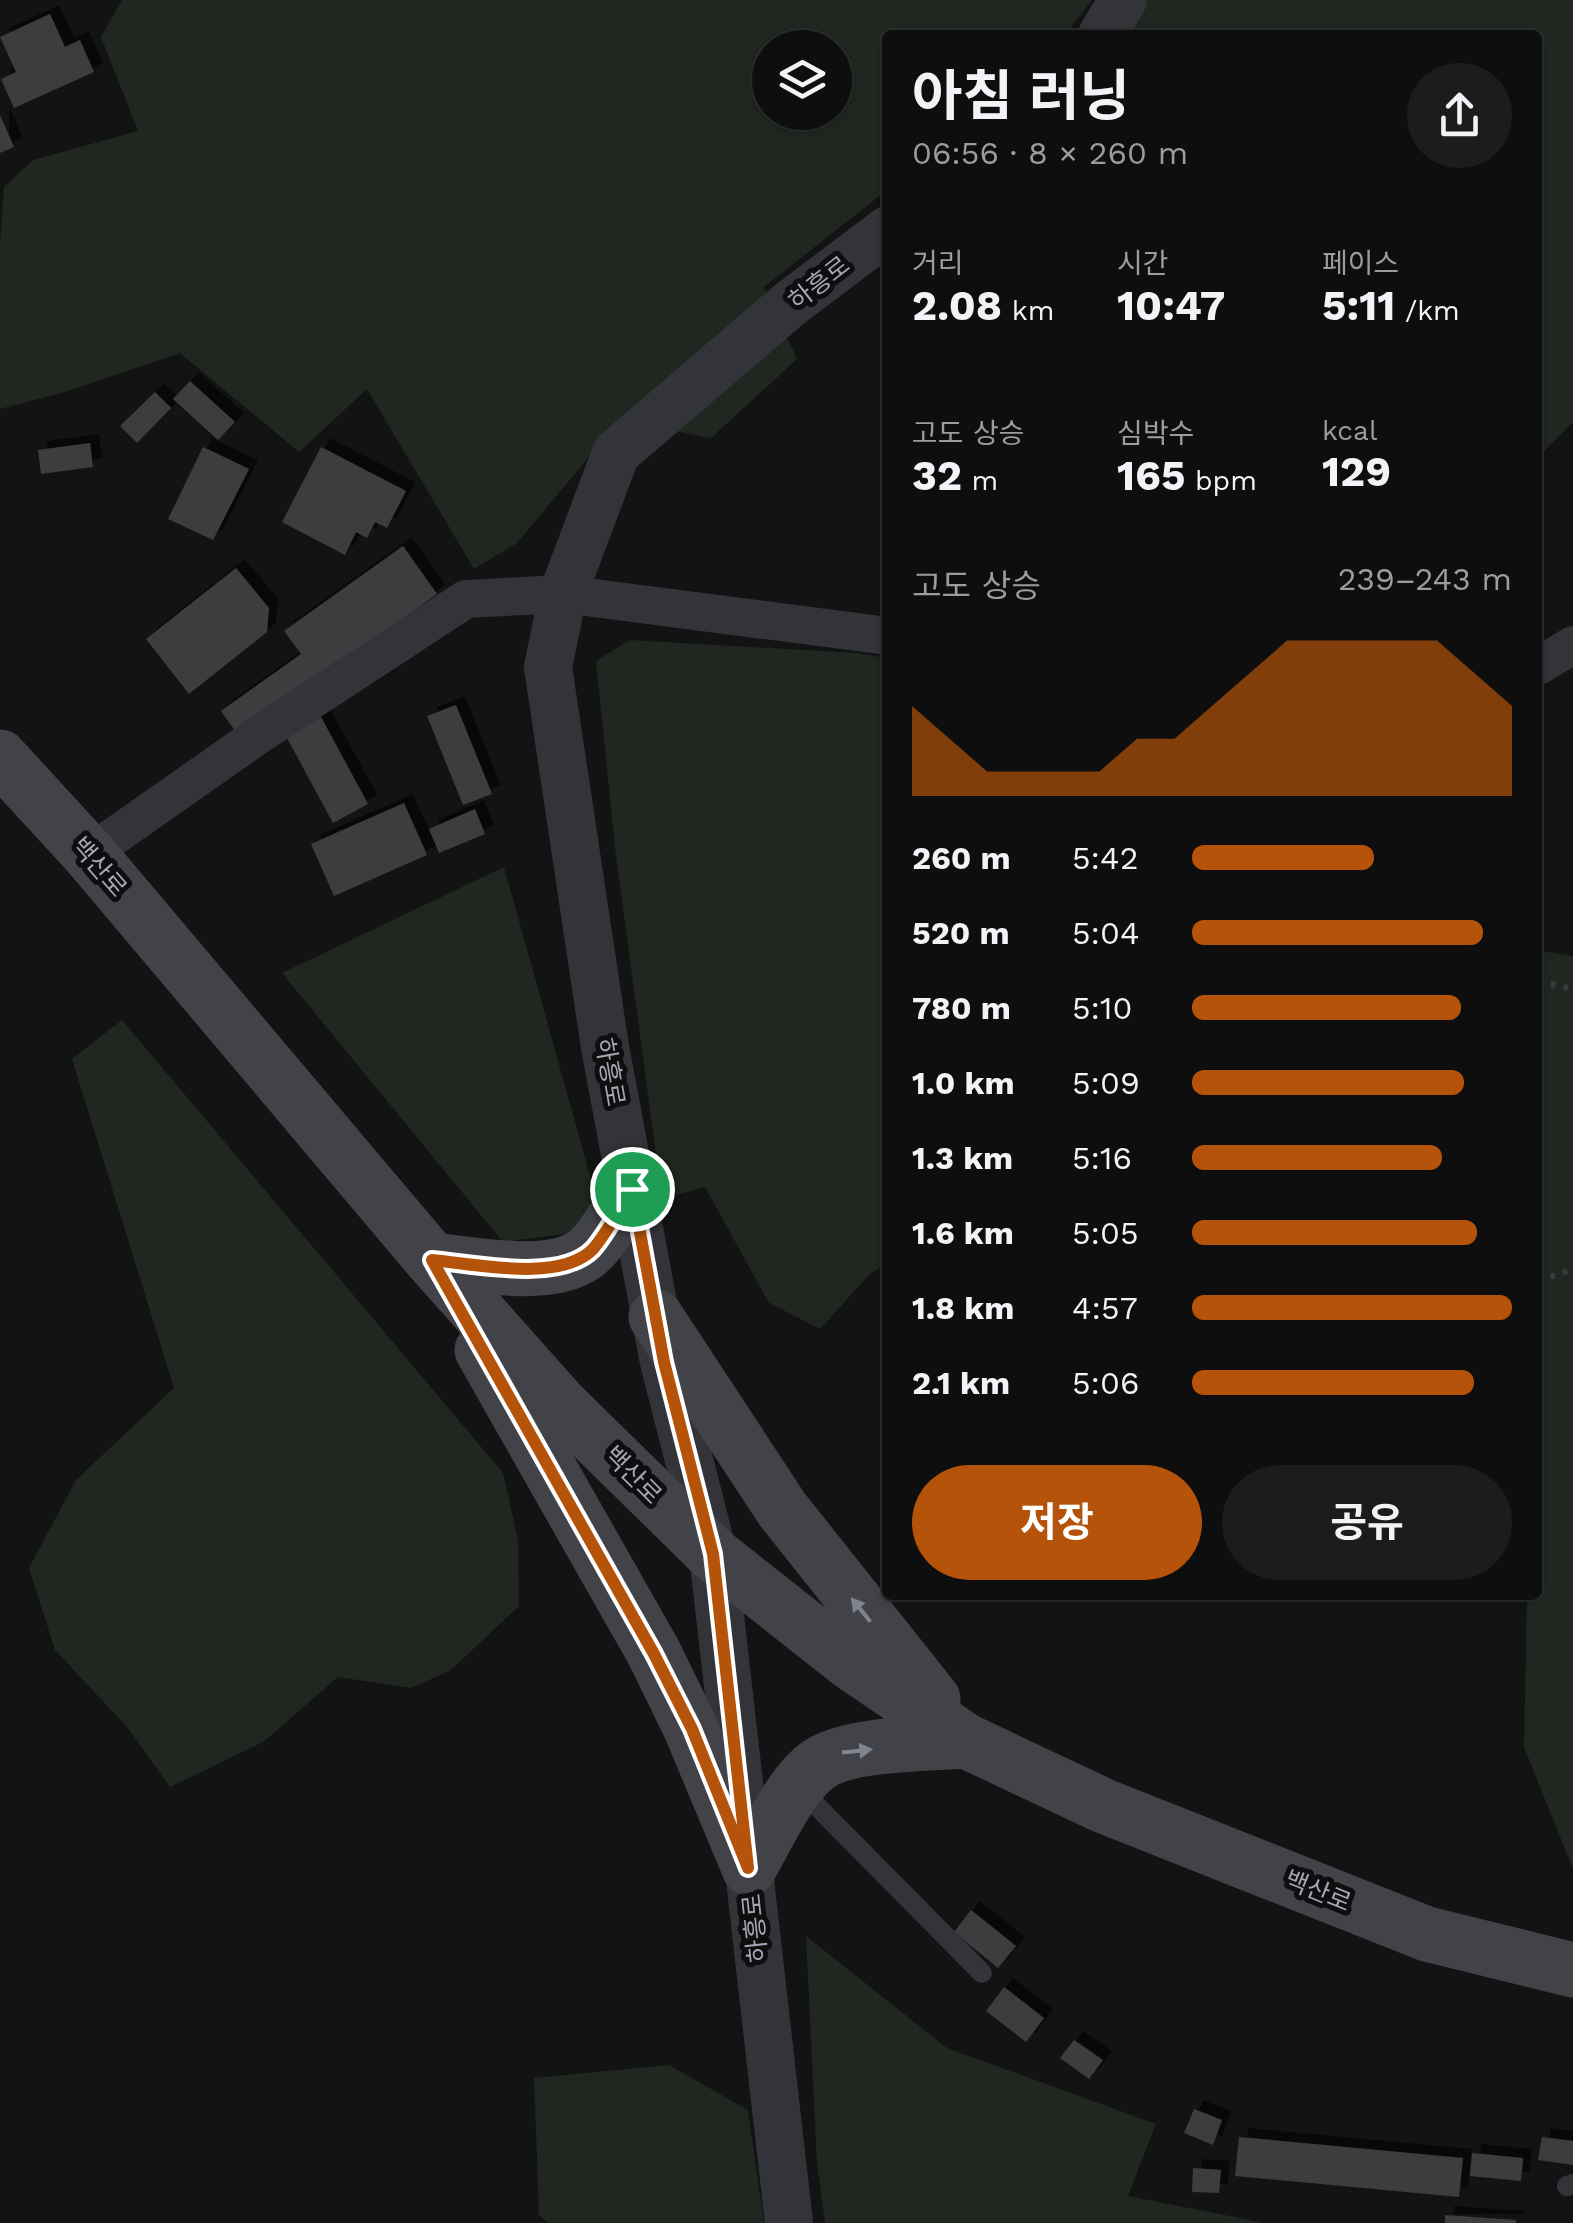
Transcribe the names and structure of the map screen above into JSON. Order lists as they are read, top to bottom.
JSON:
{
  "streets": {
    "main road": ["백산로"],
    "street": ["하흥로"]
  },
  "crossings": [
    ["하흥로", "백산로"]
  ],
  "page": {
    "heading": ["아침 러닝", "06:56 · 8 × 260 m"],
    "stats": [
      ["거리", "2.08 km"],
      ["시간", "10:47"],
      ["페이스", "5:11 /km"],
      ["고도 상승", "32 m"],
      ["심박수", "165 bpm"],
      ["kcal", "129"]
    ],
    "chart": ["고도 상승", "239–243 m"],
    "list": [
      {
        "name": "260 m",
        "note": "5:42"
      },
      {
        "name": "520 m",
        "note": "5:04"
      },
      {
        "name": "780 m",
        "note": "5:10"
      },
      {
        "name": "1.0 km",
        "note": "5:09"
      },
      {
        "name": "1.3 km",
        "note": "5:16"
      },
      {
        "name": "1.6 km",
        "note": "5:05"
      },
      {
        "name": "1.8 km",
        "note": "4:57"
      },
      {
        "name": "2.1 km",
        "note": "5:06"
      }
    ],
    "buttons": ["저장", "공유"]
  }
}
